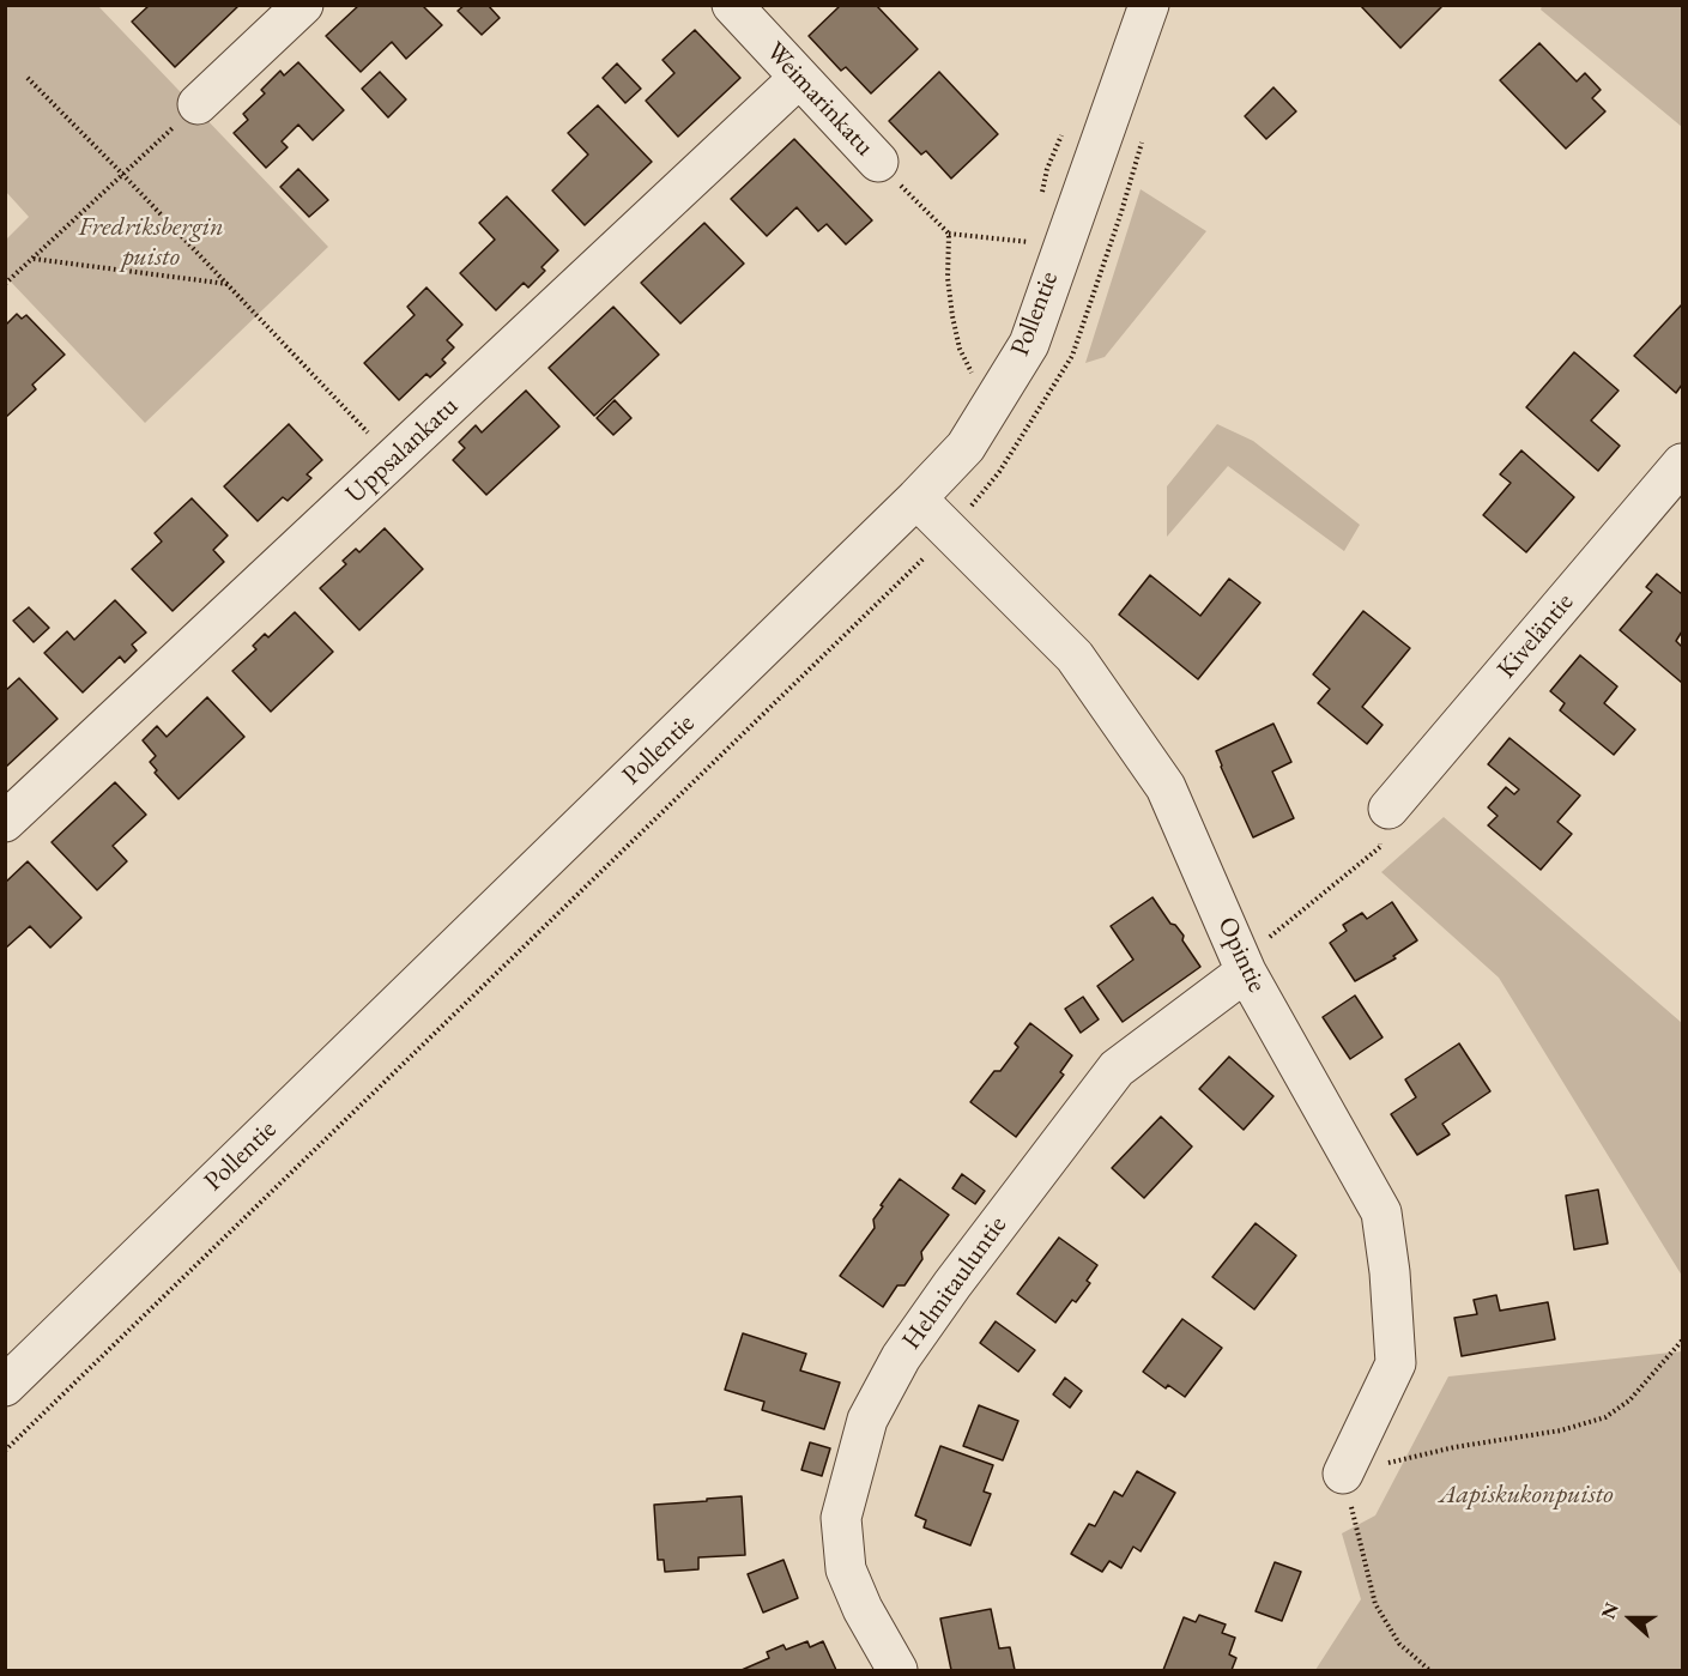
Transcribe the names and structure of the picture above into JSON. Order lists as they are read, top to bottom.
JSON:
{
  "streets": {
    "street": [
      "Weimarinkatu",
      "Pollentie",
      "Uppsalankatu",
      "Kiveläntie",
      "Opintie",
      "Helmitauluntie"
    ]
  },
  "crossings": [
    ["Weimarinkatu", "Uppsalankatu"],
    ["Pollentie", "Opintie"],
    ["Opintie", "Helmitauluntie"]
  ],
  "parks": ["Fredriksbergin puisto", "Aapiskukonpuisto"],
  "north": "left"
}
